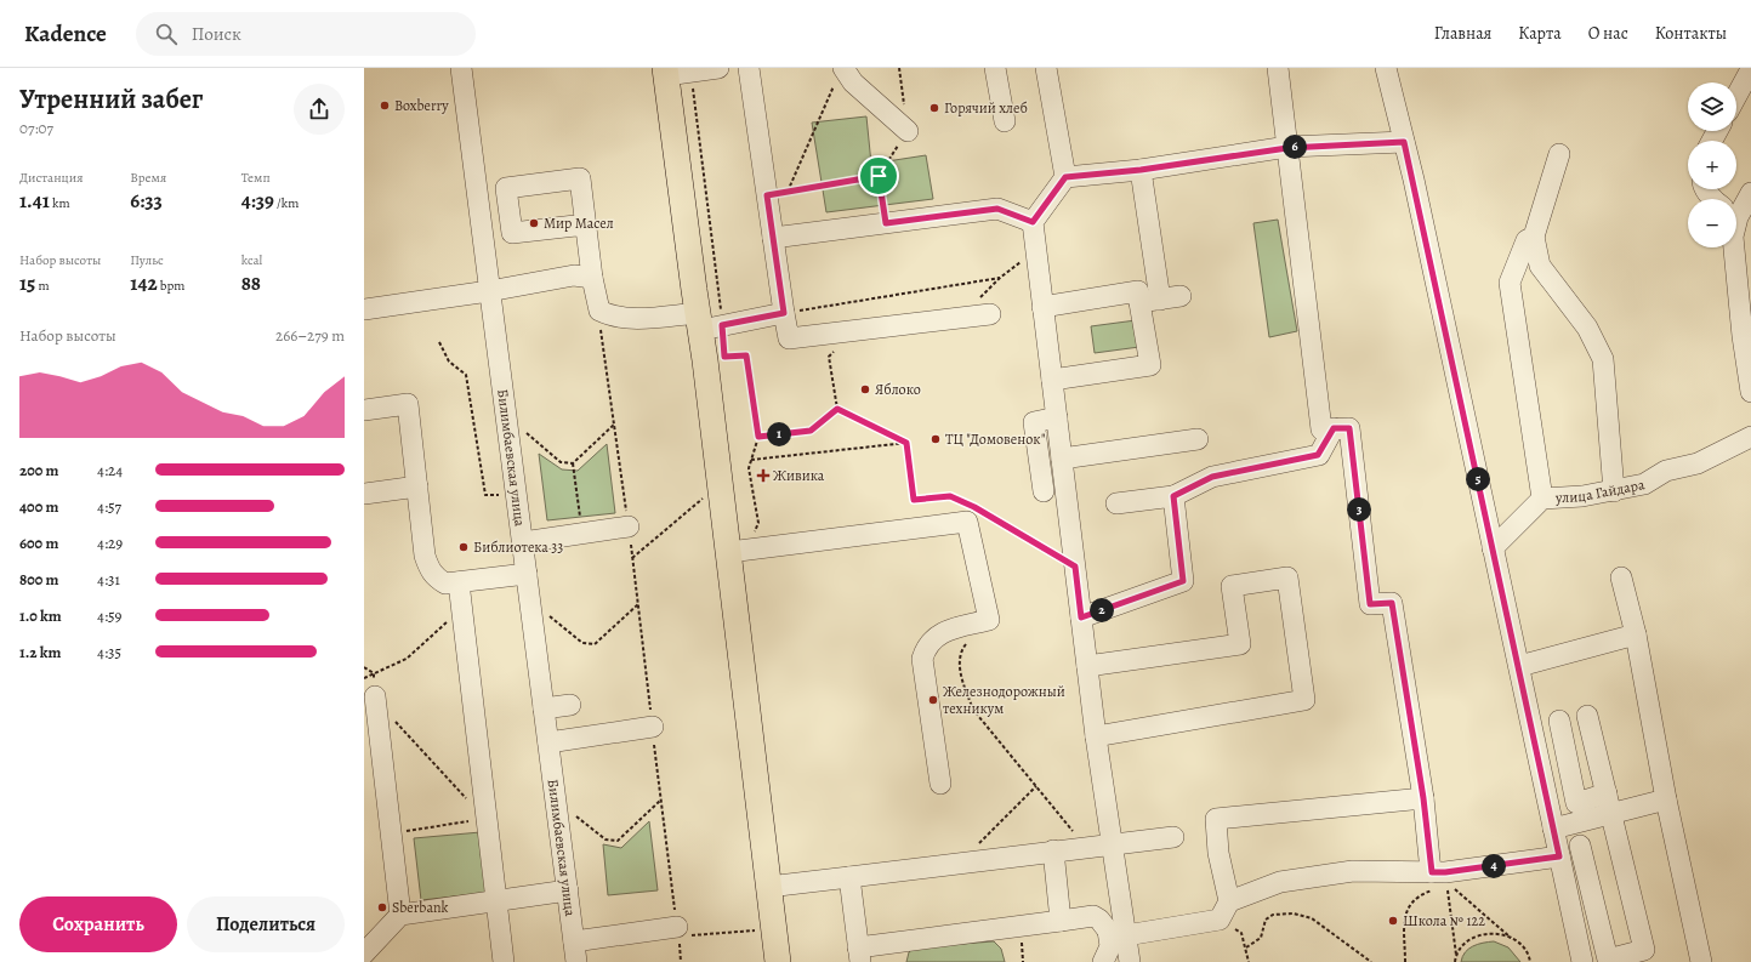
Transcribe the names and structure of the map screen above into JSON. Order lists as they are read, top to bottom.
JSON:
{
  "streets": {
    "street": ["Билимбаевская улица", "улица Гайдара"]
  },
  "places": {
    "other": [
      "Boxberry",
      "Горячий хлеб",
      "Мир Масел",
      "Яблоко",
      "ТЦ \"Домовенок\"",
      "Библиотека 33",
      "Железнодорожный техникум",
      "Sberbank",
      "Школа № 122"
    ],
    "health": ["Живика"]
  },
  "page": {
    "header": "Kadence",
    "search": "Поиск",
    "nav": [
      "Главная",
      "Карта",
      "О нас",
      "Контакты"
    ],
    "heading": ["Утренний забег", "07:07"],
    "map_buttons": ["+", "−"],
    "pins": [
      "6",
      "1",
      "5",
      "3",
      "2",
      "4"
    ],
    "stats": [
      ["Дистанция", "1.41 km"],
      ["Время", "6:33"],
      ["Темп", "4:39 /km"],
      ["Набор высоты", "15 m"],
      ["Пульс", "142 bpm"],
      ["kcal", "88"]
    ],
    "chart": ["Набор высоты", "266–279 m"],
    "list": [
      {
        "name": "200 m",
        "note": "4:24"
      },
      {
        "name": "400 m",
        "note": "4:57"
      },
      {
        "name": "600 m",
        "note": "4:29"
      },
      {
        "name": "800 m",
        "note": "4:31"
      },
      {
        "name": "1.0 km",
        "note": "4:59"
      },
      {
        "name": "1.2 km",
        "note": "4:35"
      }
    ],
    "buttons": ["Сохранить", "Поделиться"]
  }
}
